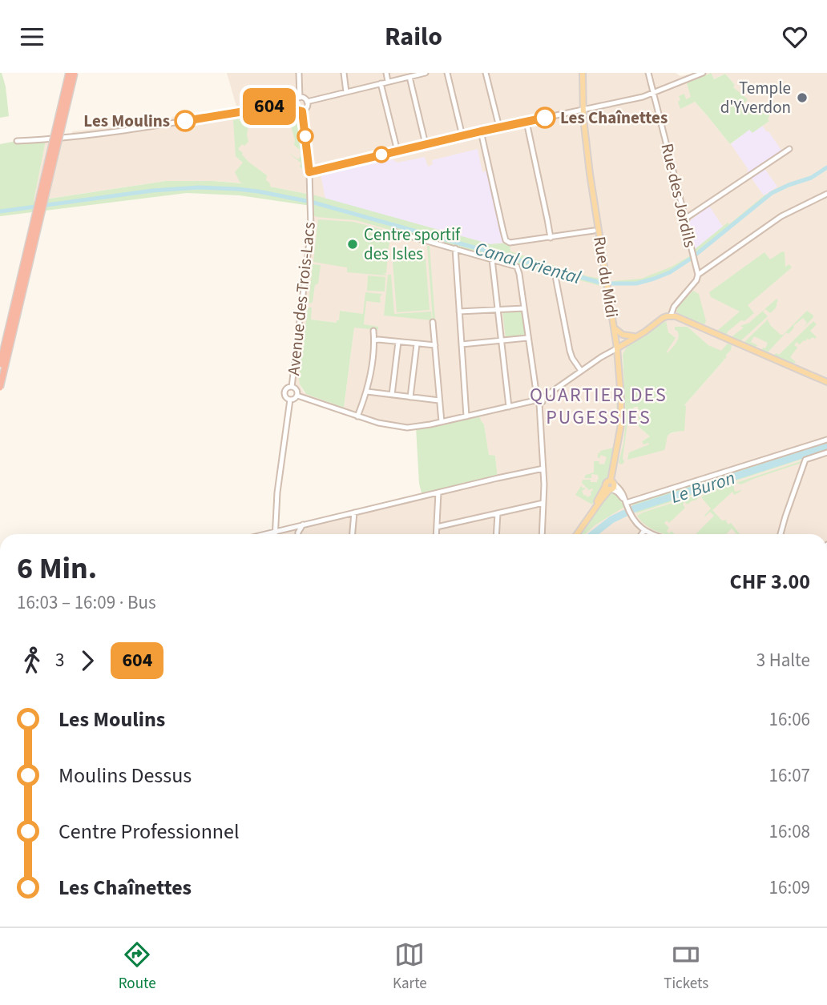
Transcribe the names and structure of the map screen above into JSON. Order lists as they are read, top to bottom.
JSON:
{
  "streets": {
    "main road": ["Rue du Midi"],
    "street": ["Rue des Jordils", "Avenue des Trois-Lacs"]
  },
  "districts": ["QUARTIER DES PUGESSIES"],
  "water": ["Canal Oriental", "Le Buron"],
  "places": [
    "Temple d'Yverdon",
    "Les Chaînettes",
    "Les Moulins",
    "Centre sportif des Isles"
  ],
  "lines": ["bus line 604"],
  "page": {
    "header": "Railo",
    "on_map": "604",
    "heading": ["6 Min.", "16:03 – 16:09 · Bus", "CHF 3.00"],
    "legs": ["3", "604", "3 Halte"],
    "list": [
      {
        "name": "Les Moulins",
        "value": "16:06"
      },
      {
        "name": "Moulins Dessus",
        "value": "16:07"
      },
      {
        "name": "Centre Professionnel",
        "value": "16:08"
      },
      {
        "name": "Les Chaînettes",
        "value": "16:09"
      }
    ],
    "tabs": ["Route", "Karte", "Tickets"]
  }
}
